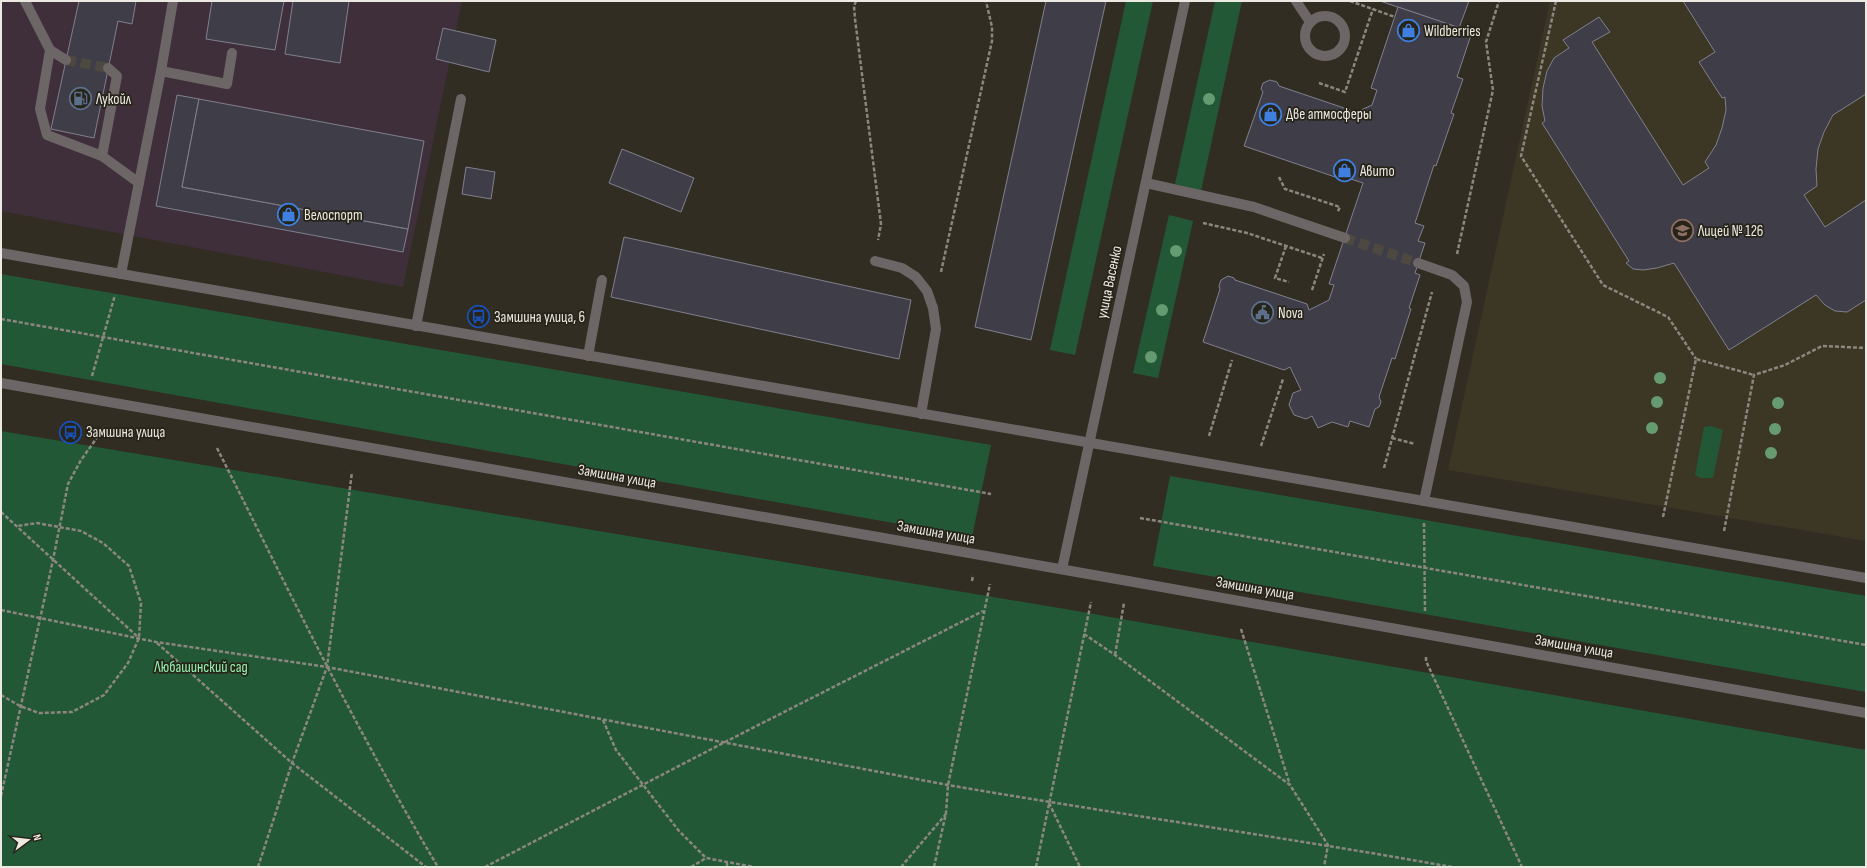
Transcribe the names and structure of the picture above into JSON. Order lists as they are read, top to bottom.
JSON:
{
  "streets": {
    "street": ["улица Васенко", "Замшина улица"]
  },
  "crossings": [
    ["улица Васенко", "Замшина улица"]
  ],
  "parks": ["Любашинский сад"],
  "places": {
    "shop": [
      "Wildberries",
      "Две атмосферы",
      "Авито",
      "Велоспорт"
    ],
    "fuel station": ["Лукойл"],
    "school or university": ["Лицей № 126"],
    "public building": ["Nova"],
    "bus stop": ["Замшина улица, 6", "Замшина улица"]
  },
  "north": "right"
}
